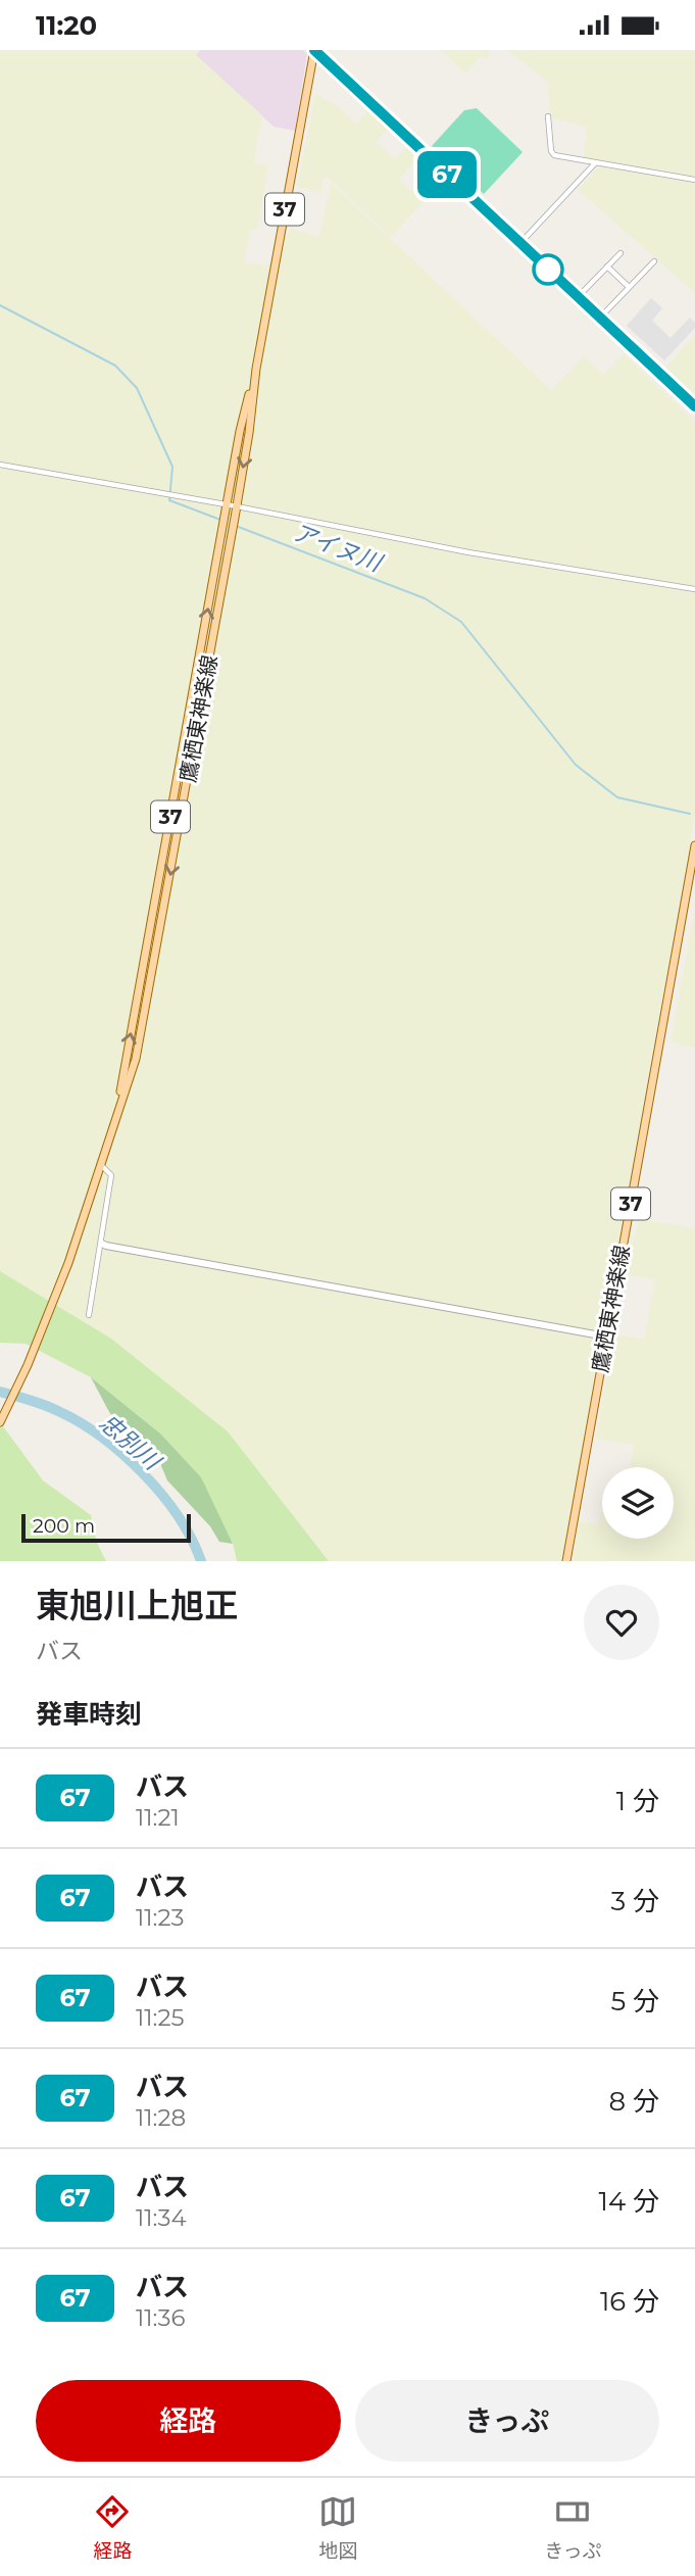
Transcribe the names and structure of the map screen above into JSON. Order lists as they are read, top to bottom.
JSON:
{
  "streets": {
    "main road": ["37", "鷹栖東神楽線"]
  },
  "water": ["アイヌ川", "忠別川"],
  "lines": ["bus line 67"],
  "scale_bar": "200 m",
  "page": {
    "status": "11:20",
    "on_map": "67",
    "scale": "200 m",
    "heading": [
      ["東旭川上旭正", "バス"],
      "発車時刻"
    ],
    "list": [
      {
        "mark": "67",
        "name": "バス",
        "note": "11:21",
        "value": "1 分"
      },
      {
        "mark": "67",
        "name": "バス",
        "note": "11:23",
        "value": "3 分"
      },
      {
        "mark": "67",
        "name": "バス",
        "note": "11:25",
        "value": "5 分"
      },
      {
        "mark": "67",
        "name": "バス",
        "note": "11:28",
        "value": "8 分"
      },
      {
        "mark": "67",
        "name": "バス",
        "note": "11:34",
        "value": "14 分"
      },
      {
        "mark": "67",
        "name": "バス",
        "note": "11:36",
        "value": "16 分"
      }
    ],
    "buttons": ["経路", "きっぷ"],
    "tabs": ["経路", "地図", "きっぷ"]
  }
}
